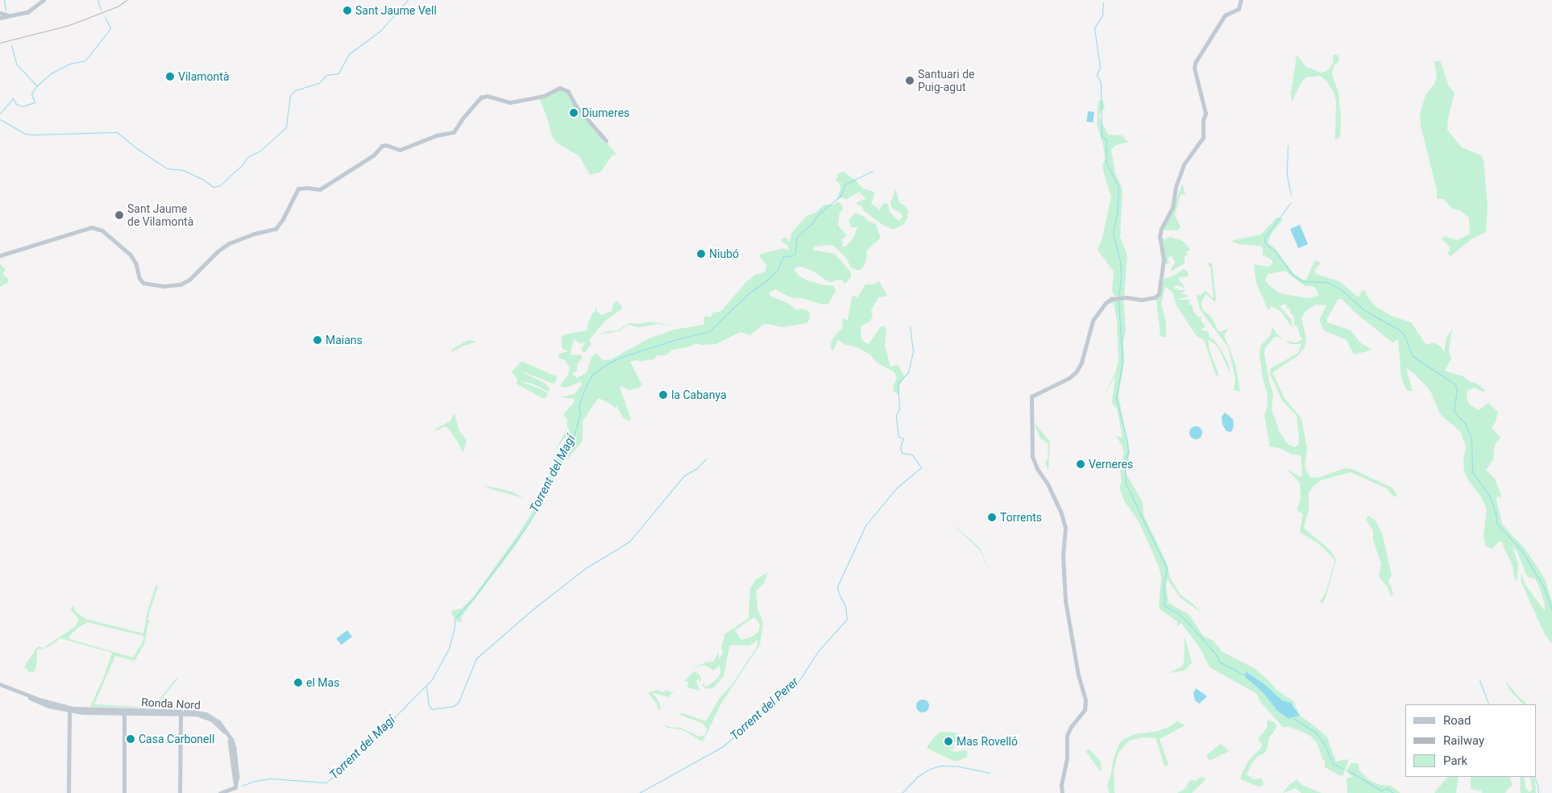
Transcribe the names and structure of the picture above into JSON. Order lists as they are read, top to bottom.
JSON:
{
  "streets": {
    "street": ["Ronda Nord"]
  },
  "water": ["Torrent del Magí", "Torrent del Perer"],
  "places": [
    "Sant Jaume Vell",
    "Vilamontà",
    "Santuari de Puig-agut",
    "Diumeres",
    "Sant Jaume de Vilamontà",
    "Niubó",
    "Maians",
    "la Cabanya",
    "Verneres",
    "Torrents",
    "el Mas",
    "Casa Carbonell",
    "Mas Rovelló"
  ],
  "legend": ["Road", "Railway", "Park"]
}
